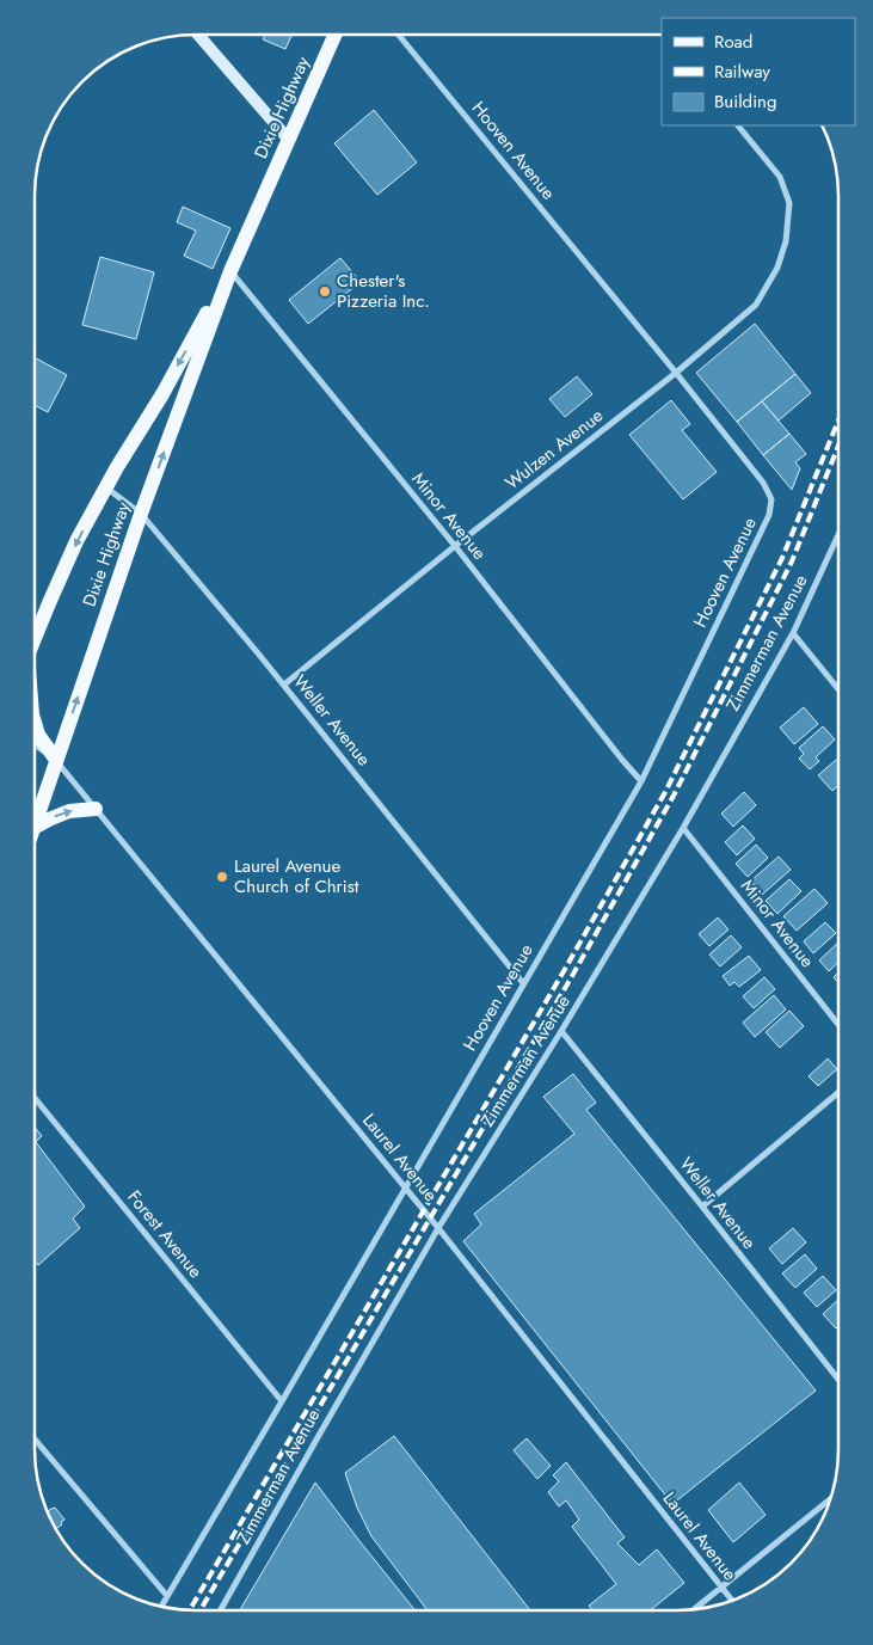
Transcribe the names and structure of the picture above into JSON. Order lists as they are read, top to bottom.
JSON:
{
  "streets": {
    "main road": ["Dixie Highway"],
    "street": [
      "Hooven Avenue",
      "Wulzen Avenue",
      "Minor Avenue",
      "Zimmerman Avenue",
      "Weller Avenue",
      "Laurel Avenue",
      "Forest Avenue"
    ]
  },
  "crossings": [
    ["Dixie Highway", "Minor Avenue"],
    ["Dixie Highway", "Weller Avenue"],
    ["Dixie Highway", "Laurel Avenue"],
    ["Hooven Avenue", "Wulzen Avenue"],
    ["Hooven Avenue", "Minor Avenue"],
    ["Hooven Avenue", "Zimmerman Avenue"],
    ["Hooven Avenue", "Weller Avenue"],
    ["Hooven Avenue", "Laurel Avenue"],
    ["Wulzen Avenue", "Minor Avenue"],
    ["Wulzen Avenue", "Weller Avenue"],
    ["Minor Avenue", "Zimmerman Avenue"],
    ["Zimmerman Avenue", "Weller Avenue"],
    ["Zimmerman Avenue", "Laurel Avenue"],
    ["Zimmerman Avenue", "Forest Avenue"]
  ],
  "places": ["Chester's Pizzeria Inc.", "Laurel Avenue Church of Christ"],
  "legend": ["Road", "Railway", "Building"]
}
